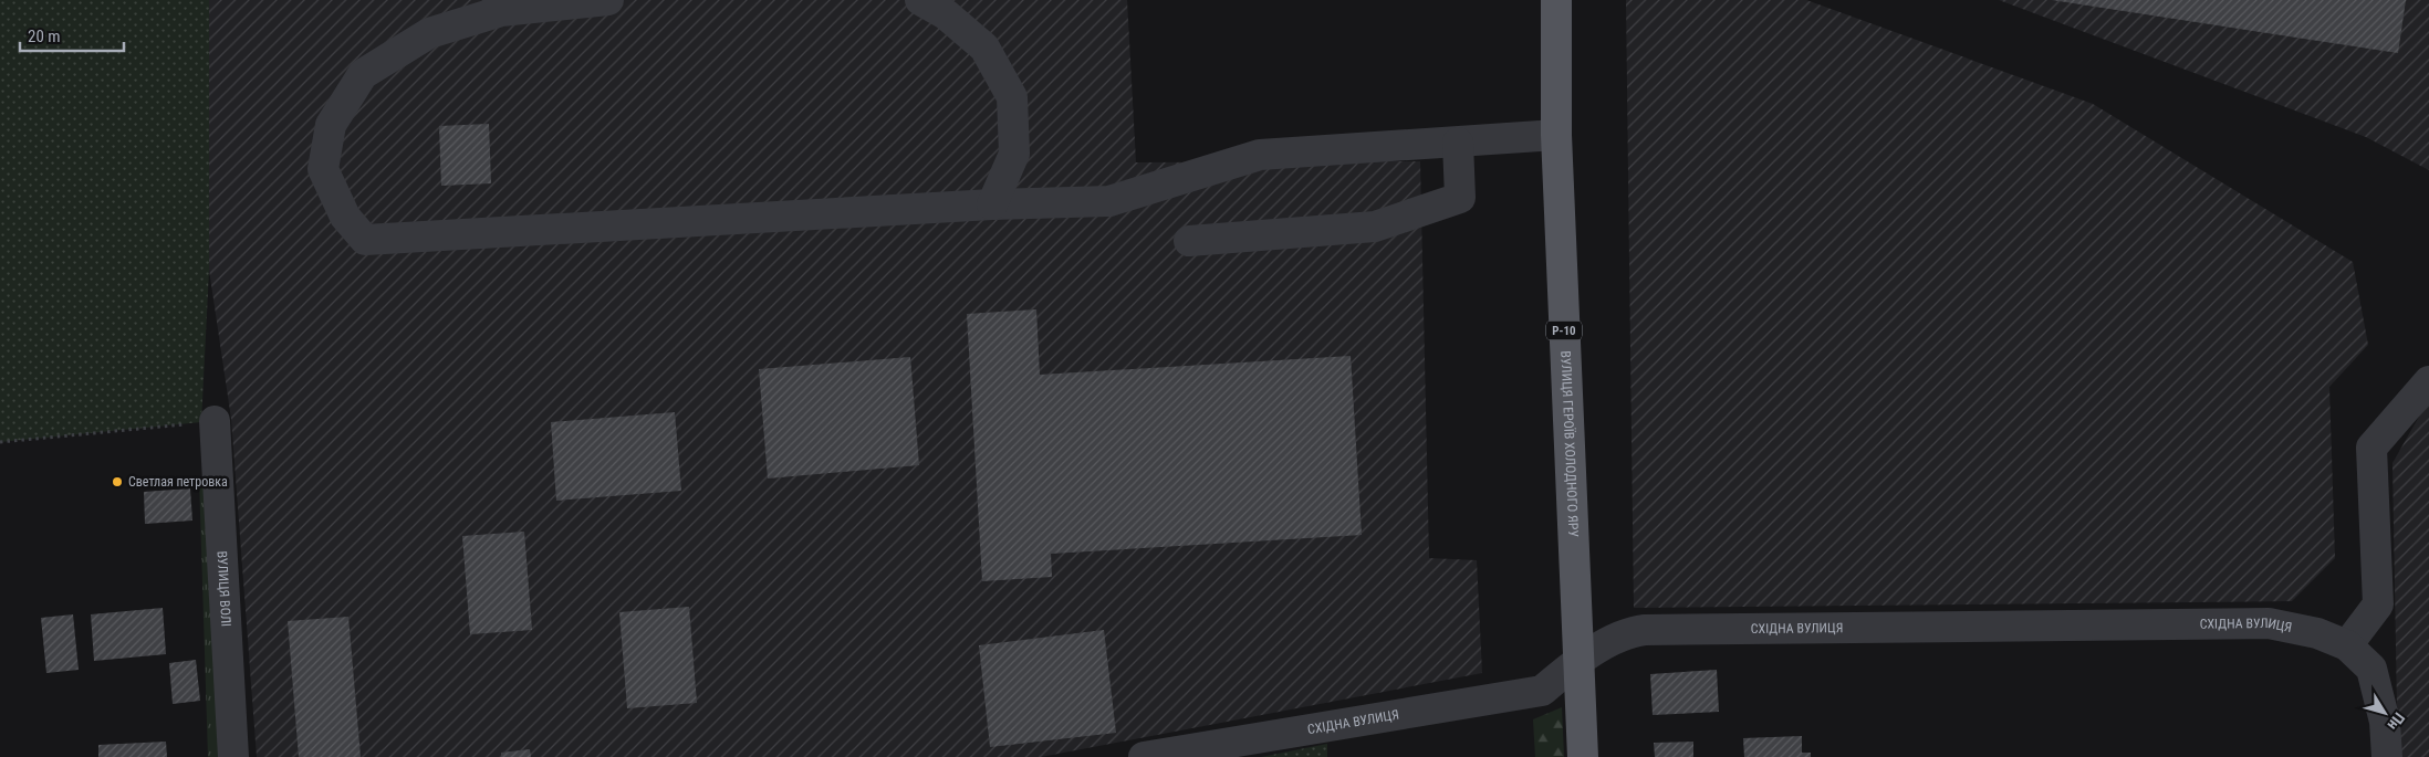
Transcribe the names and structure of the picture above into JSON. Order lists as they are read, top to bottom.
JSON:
{
  "streets": {
    "main road": ["Р-10", "ВУЛИЦЯ ГЕРОЇВ ХОЛОДНОГО ЯРУ"],
    "street": ["ВУЛИЦЯ ВОЛІ", "СХІДНА ВУЛИЦЯ"]
  },
  "crossings": [
    ["ВУЛИЦЯ ГЕРОЇВ ХОЛОДНОГО ЯРУ", "СХІДНА ВУЛИЦЯ"]
  ],
  "places": ["Светлая петровка"],
  "scale_bar": "20 m",
  "north": "bottom right"
}
